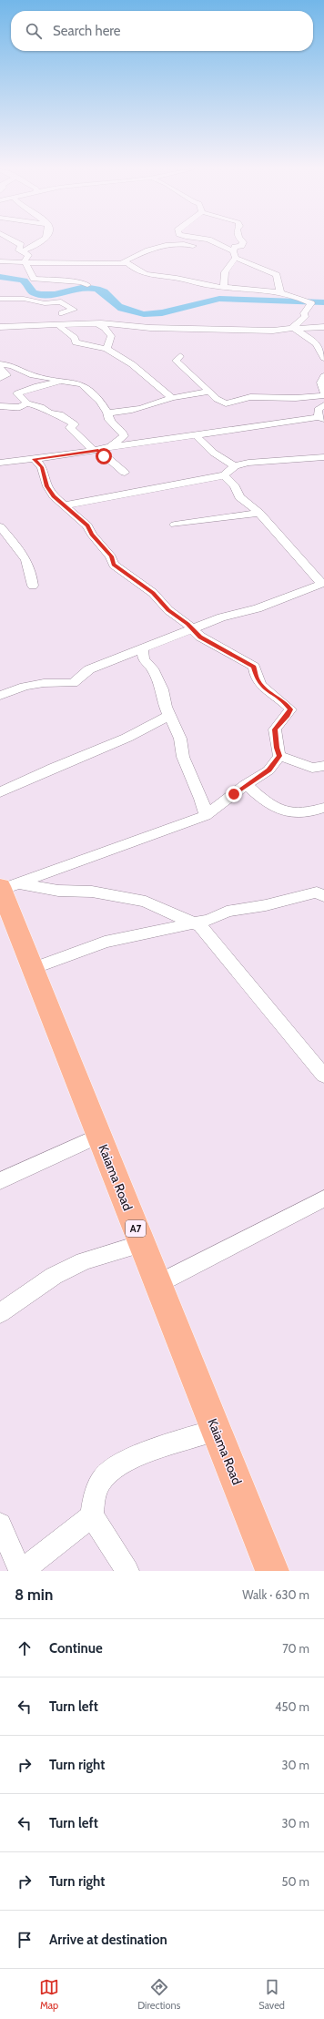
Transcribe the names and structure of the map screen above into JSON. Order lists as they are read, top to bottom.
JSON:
{
  "streets": {
    "highway": ["Kaiama Road", "A7"]
  },
  "page": {
    "search": "Search here",
    "heading": ["8 min", "Walk · 630 m"],
    "list": [
      ["Continue", "70 m"],
      ["Turn left", "450 m"],
      ["Turn right", "30 m"],
      ["Turn left", "30 m"],
      ["Turn right", "50 m"],
      "Arrive at destination"
    ],
    "nav": ["Map", "Directions", "Saved"]
  }
}
